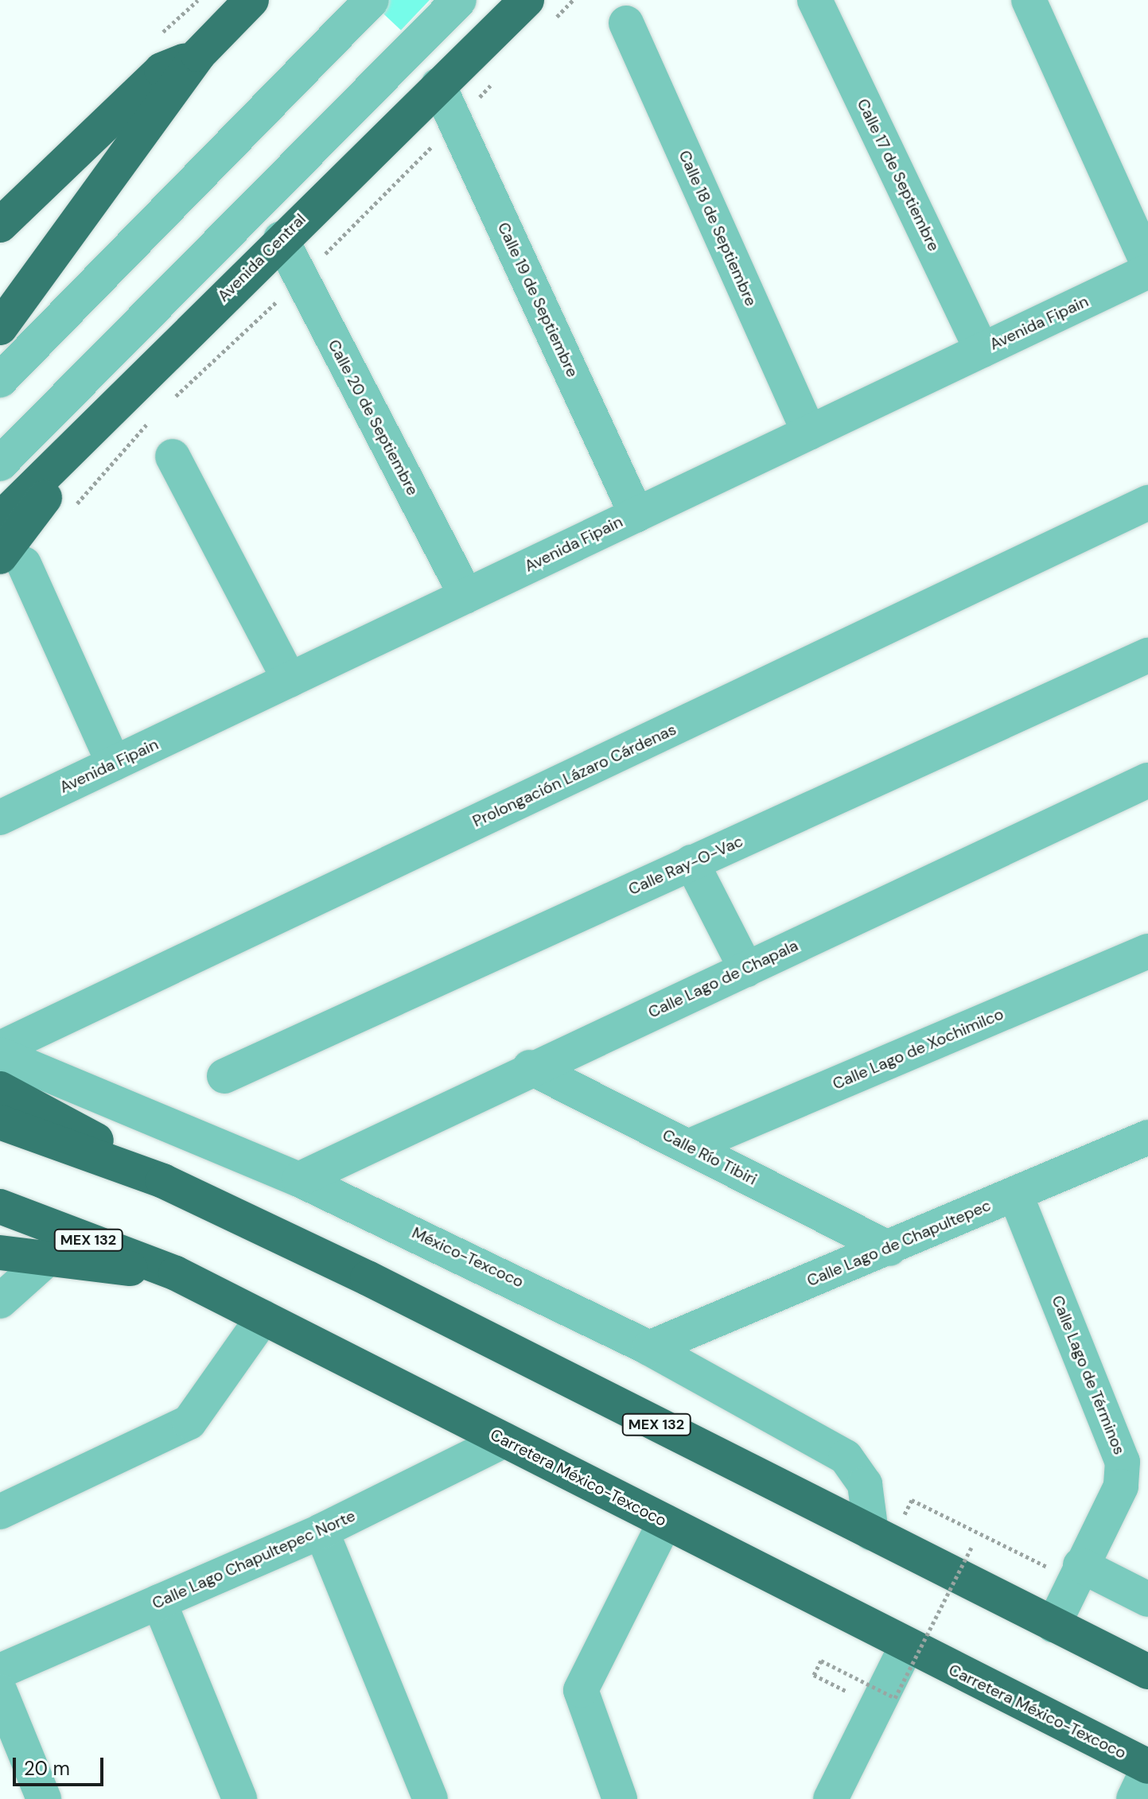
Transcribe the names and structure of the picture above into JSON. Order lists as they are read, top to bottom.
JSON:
{
  "streets": {
    "highway": ["Avenida Central", "MEX 132", "Carretera México-Texcoco"],
    "street": [
      "Calle 17 de Septiembre",
      "Calle 18 de Septiembre",
      "Calle 19 de Septiembre",
      "Avenida Fipain",
      "Calle 20 de Septiembre",
      "Prolongación Lázaro Cárdenas",
      "Calle Ray-O-Vac",
      "Calle Lago de Chapala",
      "Calle Lago de Xochimilco",
      "Calle Río Tibiri",
      "Calle Lago de Chapultepec",
      "México-Texcoco",
      "Calle Lago de Términos",
      "Calle Lago Chapultepec Norte"
    ]
  },
  "crossings": [
    ["Calle 17 de Septiembre", "Avenida Fipain"],
    ["Calle 18 de Septiembre", "Avenida Fipain"],
    ["Avenida Central", "Calle 19 de Septiembre"],
    ["Avenida Central", "Calle 20 de Septiembre"],
    ["Calle 19 de Septiembre", "Avenida Fipain"],
    ["Avenida Fipain", "Calle 20 de Septiembre"],
    ["Calle Lago de Chapala", "Calle Río Tibiri"],
    ["Calle Lago de Chapala", "México-Texcoco"],
    ["Calle Lago de Xochimilco", "Calle Río Tibiri"],
    ["Calle Río Tibiri", "Calle Lago de Chapultepec"],
    ["MEX 132", "México-Texcoco"],
    ["MEX 132", "Calle Lago de Términos"],
    ["Calle Lago de Chapultepec", "México-Texcoco"],
    ["Calle Lago de Chapultepec", "Calle Lago de Términos"],
    ["Carretera México-Texcoco", "Calle Lago Chapultepec Norte"]
  ],
  "scale_bar": "20 m"
}
